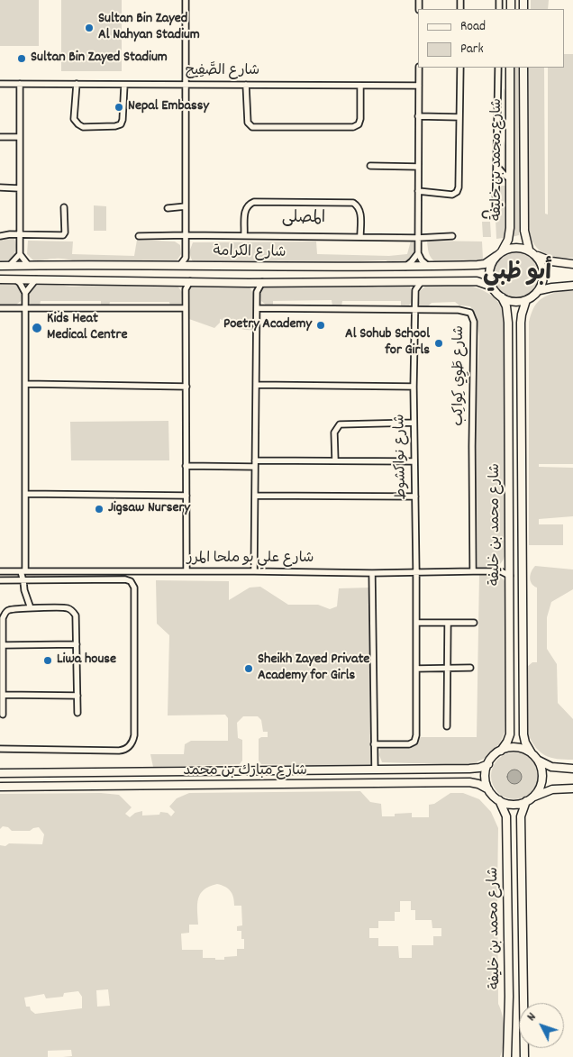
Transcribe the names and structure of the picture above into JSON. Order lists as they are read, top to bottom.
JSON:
{
  "streets": {
    "main road": ["شارع محمد بن خليفة", "شارع الكرامة", "شارع مبارك بن محمد"],
    "street": [
      "شارع الصَّفِيح",
      "شارع طَوِي كِواكِب",
      "شارع نواكشوط",
      "شارع علي بو ملحا المرر"
    ]
  },
  "crossings": [
    ["شارع محمد بن خليفة", "شارع الكرامة"],
    ["شارع محمد بن خليفة", "شارع علي بو ملحا المرر"],
    ["شارع محمد بن خليفة", "شارع مبارك بن محمد"],
    ["شارع طَوِي كِواكِب", "شارع نواكشوط"],
    ["شارع طَوِي كِواكِب", "شارع علي بو ملحا المرر"],
    ["شارع نواكشوط", "شارع علي بو ملحا المرر"]
  ],
  "districts": ["المصلى", "أبو ظبي"],
  "places": [
    "Sultan Bin Zayed Al Nahyan Stadium",
    "Sultan Bin Zayed Stadium",
    "Nepal Embassy",
    "Poetry Academy",
    "Kids Heat Medical Centre",
    "Al Sohub School for Girls",
    "Jigsaw Nursery",
    "Liwa house",
    "Sheikh Zayed Private Academy for Girls"
  ],
  "legend": ["Road", "Park"],
  "north": "top left"
}
